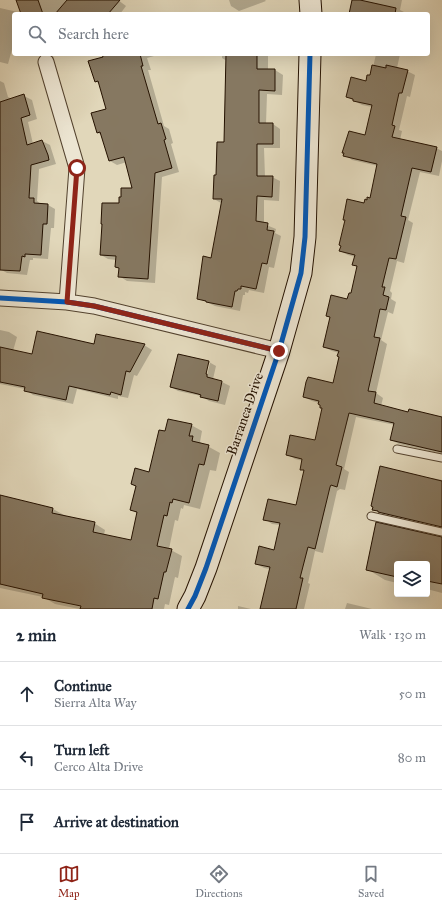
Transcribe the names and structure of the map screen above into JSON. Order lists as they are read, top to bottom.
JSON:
{
  "streets": {
    "street": ["Barranca Drive"]
  },
  "page": {
    "search": "Search here",
    "heading": ["2 min", "Walk · 130 m"],
    "list": [
      ["Continue", "Sierra Alta Way", "50 m"],
      ["Turn left", "Cerco Alta Drive", "80 m"],
      "Arrive at destination"
    ],
    "nav": ["Map", "Directions", "Saved"]
  }
}
